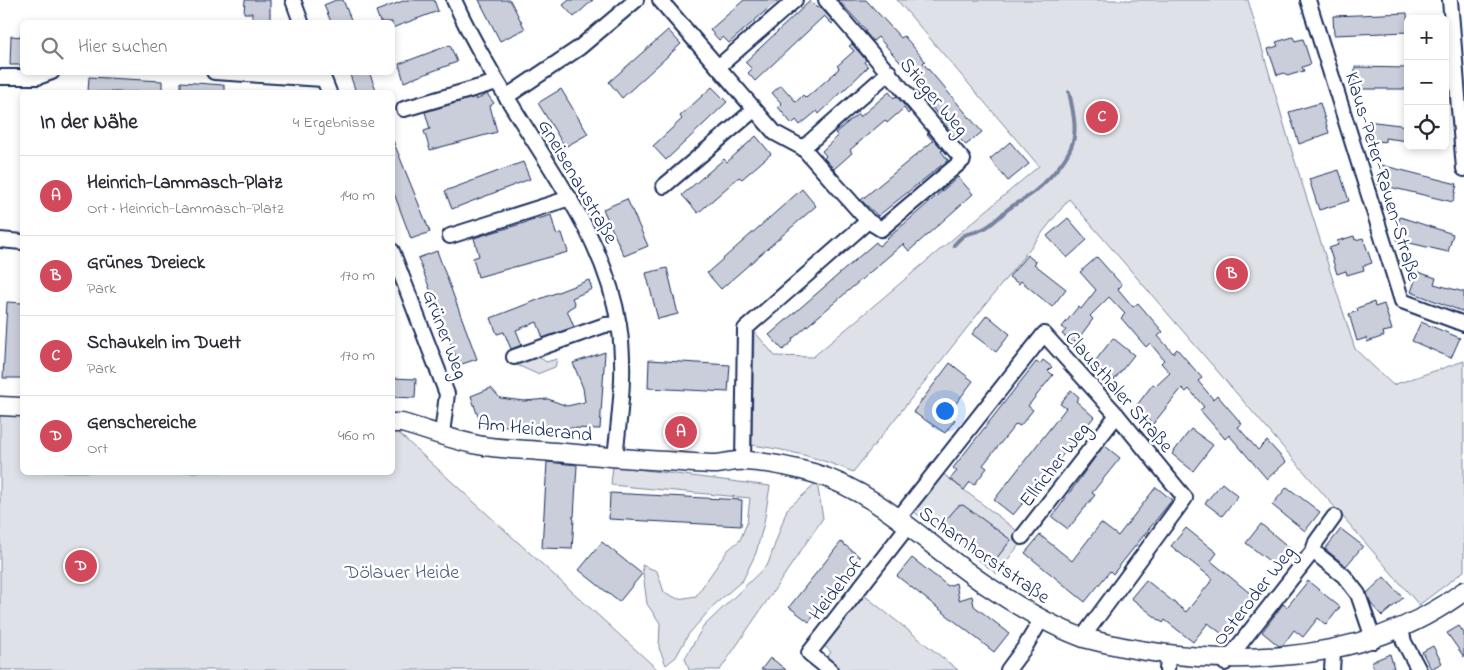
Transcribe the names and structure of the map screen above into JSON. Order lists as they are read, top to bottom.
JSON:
{
  "streets": {
    "street": [
      "Stieger Weg",
      "Klaus-Peter-Rauen-Straße",
      "Gneisenaustraße",
      "Grüner Weg",
      "Clausthaler Straße",
      "Am Heiderand",
      "Ellricher Weg",
      "Scharnhorststraße",
      "Heidehof",
      "Osteroder Weg"
    ]
  },
  "crossings": [
    ["Gneisenaustraße", "Am Heiderand"],
    ["Grüner Weg", "Am Heiderand"],
    ["Clausthaler Straße", "Ellricher Weg"],
    ["Clausthaler Straße", "Scharnhorststraße"],
    ["Clausthaler Straße", "Heidehof"],
    ["Am Heiderand", "Scharnhorststraße"],
    ["Scharnhorststraße", "Heidehof"],
    ["Scharnhorststraße", "Osteroder Weg"]
  ],
  "parks": ["Dölauer Heide"],
  "page": {
    "map_buttons": ["+", "−"],
    "search": "Hier suchen",
    "heading": ["In der Nähe", "4 Ergebnisse"],
    "pins": [
      "C",
      "B",
      "A",
      "D"
    ],
    "list": [
      {
        "mark": "A",
        "name": "Heinrich-Lammasch-Platz",
        "note": "Ort · Heinrich-Lammasch-Platz",
        "value": "140 m"
      },
      {
        "mark": "B",
        "name": "Grünes Dreieck",
        "note": "Park",
        "value": "170 m"
      },
      {
        "mark": "C",
        "name": "Schaukeln im Duett",
        "note": "Park",
        "value": "170 m"
      },
      {
        "mark": "D",
        "name": "Genschereiche",
        "note": "Ort",
        "value": "460 m"
      }
    ]
  }
}
